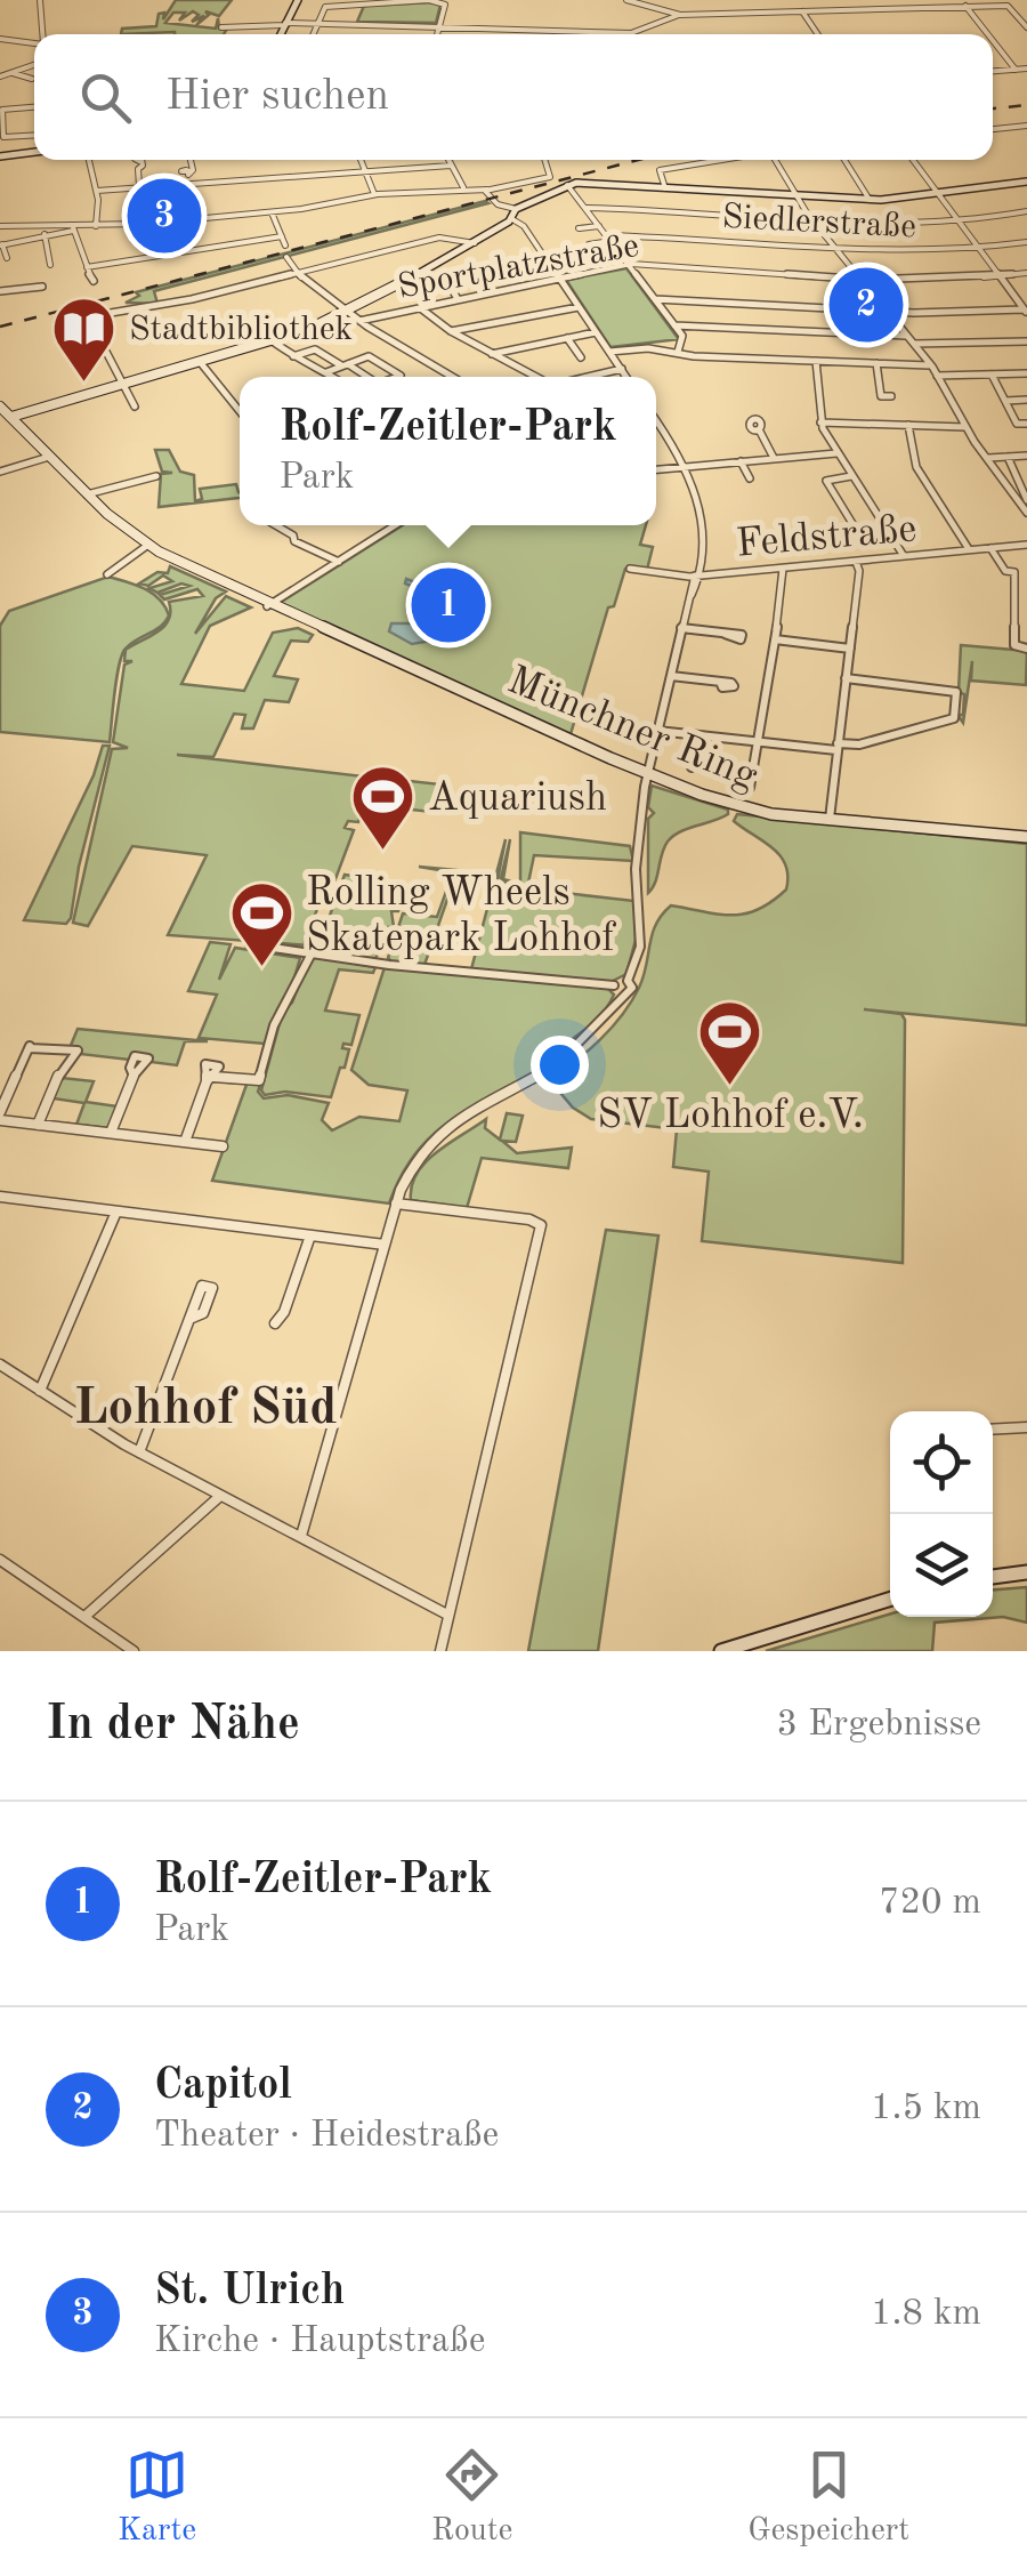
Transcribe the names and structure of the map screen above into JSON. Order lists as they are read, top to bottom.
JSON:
{
  "streets": {
    "main road": ["Münchner Ring"],
    "street": ["Siedlerstraße", "Sportplatzstraße", "Feldstraße"]
  },
  "districts": ["Lohhof Süd"],
  "places": {
    "library": ["Stadtbibliothek"],
    "sports": ["Aquariush", "Rolling Wheels Skatepark Lohhof", "SV Lohhof e.V."]
  },
  "page": {
    "search": "Hier suchen",
    "pins": ["3", "2", "1"],
    "popup": ["Rolf-Zeitler-Park", "Park"],
    "heading": ["In der Nähe", "3 Ergebnisse"],
    "list": [
      {
        "mark": "1",
        "name": "Rolf-Zeitler-Park",
        "note": "Park",
        "value": "720 m"
      },
      {
        "mark": "2",
        "name": "Capitol",
        "note": "Theater · Heidestraße",
        "value": "1.5 km"
      },
      {
        "mark": "3",
        "name": "St. Ulrich",
        "note": "Kirche · Hauptstraße",
        "value": "1.8 km"
      }
    ],
    "nav": ["Karte", "Route", "Gespeichert"]
  }
}
